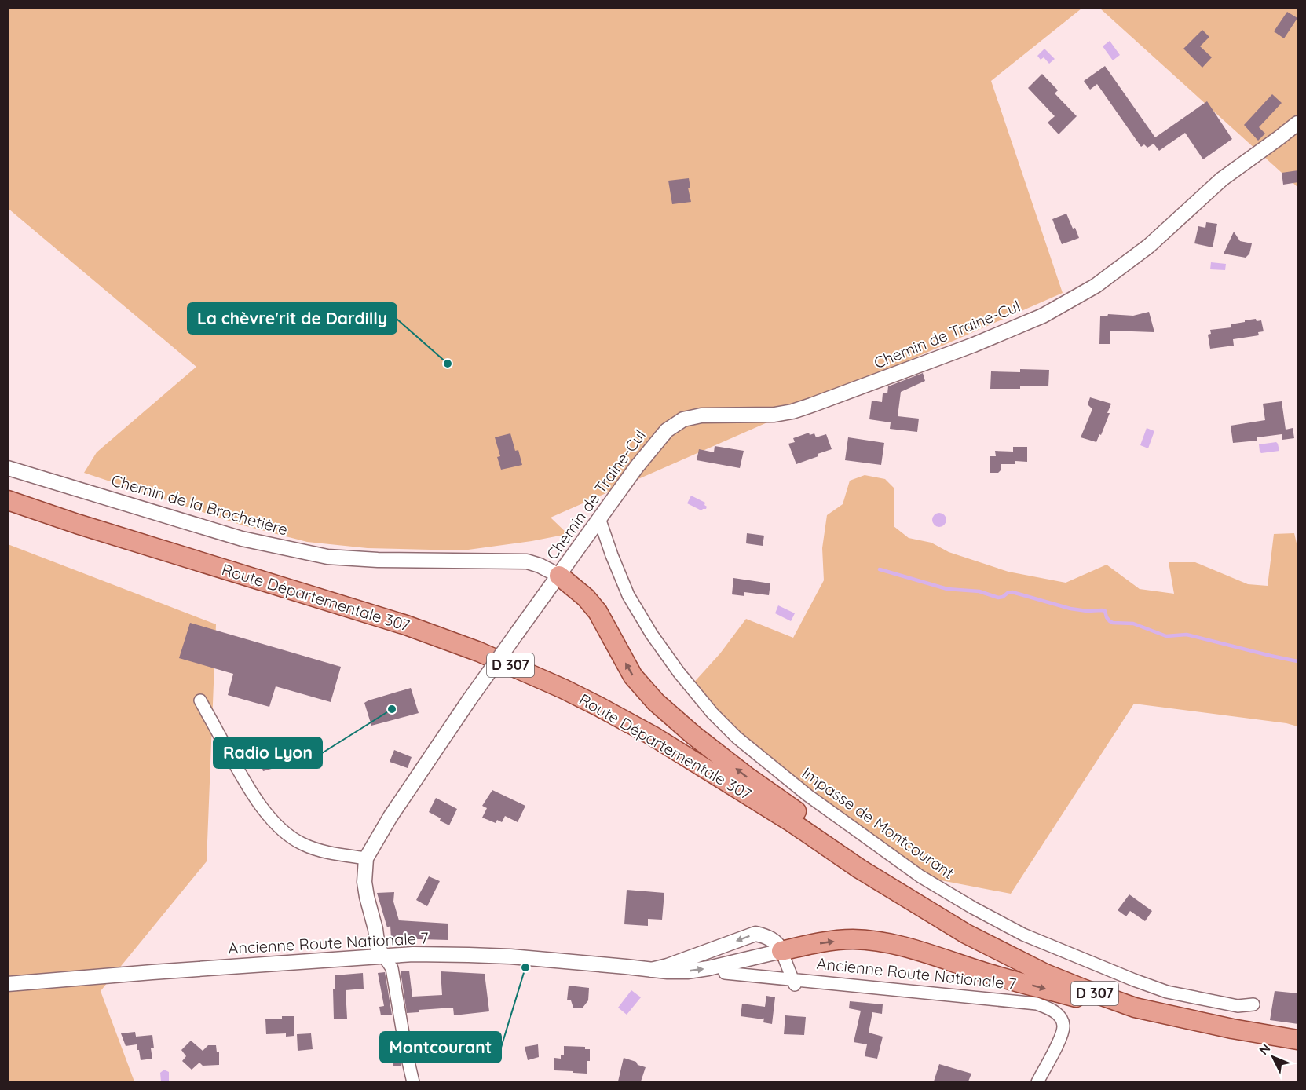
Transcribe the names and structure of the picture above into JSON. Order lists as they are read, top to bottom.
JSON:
{
  "streets": {
    "main road": ["Route Départementale 307", "D 307"],
    "street": [
      "Chemin de Traine-Cul",
      "Chemin de la Brochetière",
      "Impasse de Montcourant",
      "Ancienne Route Nationale 7"
    ]
  },
  "crossings": [
    ["Chemin de Traine-Cul", "Chemin de la Brochetière"],
    ["Chemin de Traine-Cul", "Impasse de Montcourant"],
    ["Chemin de Traine-Cul", "Ancienne Route Nationale 7"]
  ],
  "places": ["La chèvre'rit de Dardilly", "Radio Lyon", "Montcourant"],
  "north": "top left"
}
